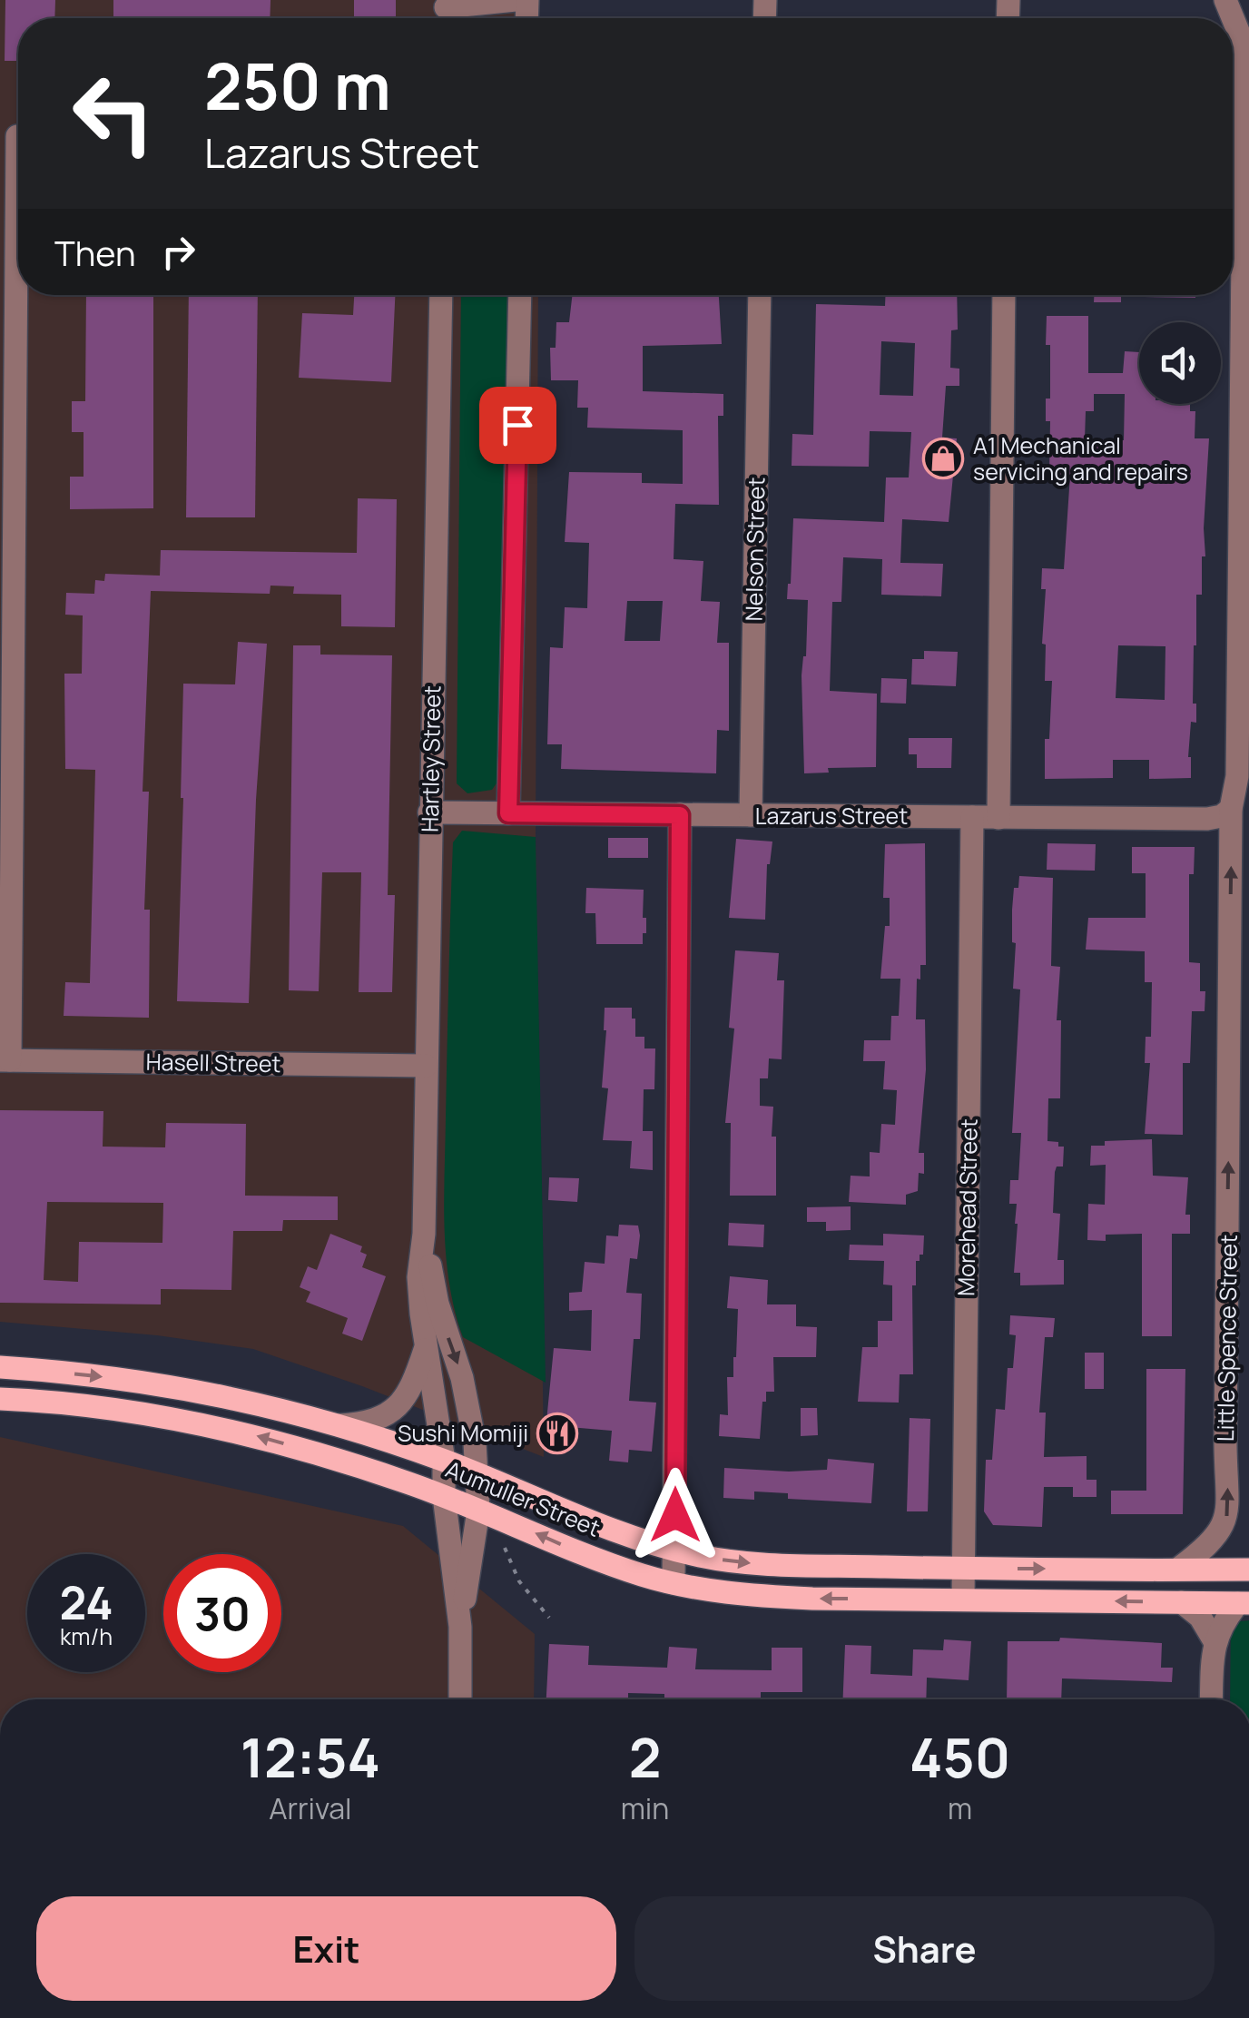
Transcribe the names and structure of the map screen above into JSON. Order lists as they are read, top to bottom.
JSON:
{
  "streets": {
    "main road": ["Aumuller Street"],
    "street": [
      "Nelson Street",
      "Hartley Street",
      "Lazarus Street",
      "Hasell Street",
      "Morehead Street",
      "Little Spence Street"
    ]
  },
  "crossings": [
    ["Nelson Street", "Lazarus Street"],
    ["Hartley Street", "Lazarus Street"],
    ["Hartley Street", "Hasell Street"],
    ["Hartley Street", "Aumuller Street"],
    ["Lazarus Street", "Morehead Street"],
    ["Lazarus Street", "Little Spence Street"],
    ["Morehead Street", "Aumuller Street"],
    ["Little Spence Street", "Aumuller Street"]
  ],
  "one_way": ["Little Spence Street"],
  "places": {
    "shop": ["A1 Mechanical servicing and repairs"],
    "restaurant": ["Sushi Momiji"]
  },
  "page": {
    "turn": ["250 m", "Lazarus Street"],
    "then": "Then",
    "speed": "24 km/h",
    "limit": "30",
    "eta": [
      "12:54",
      "Arrival",
      "2",
      "min",
      "450",
      "m"
    ],
    "buttons": ["Exit", "Share"]
  }
}
